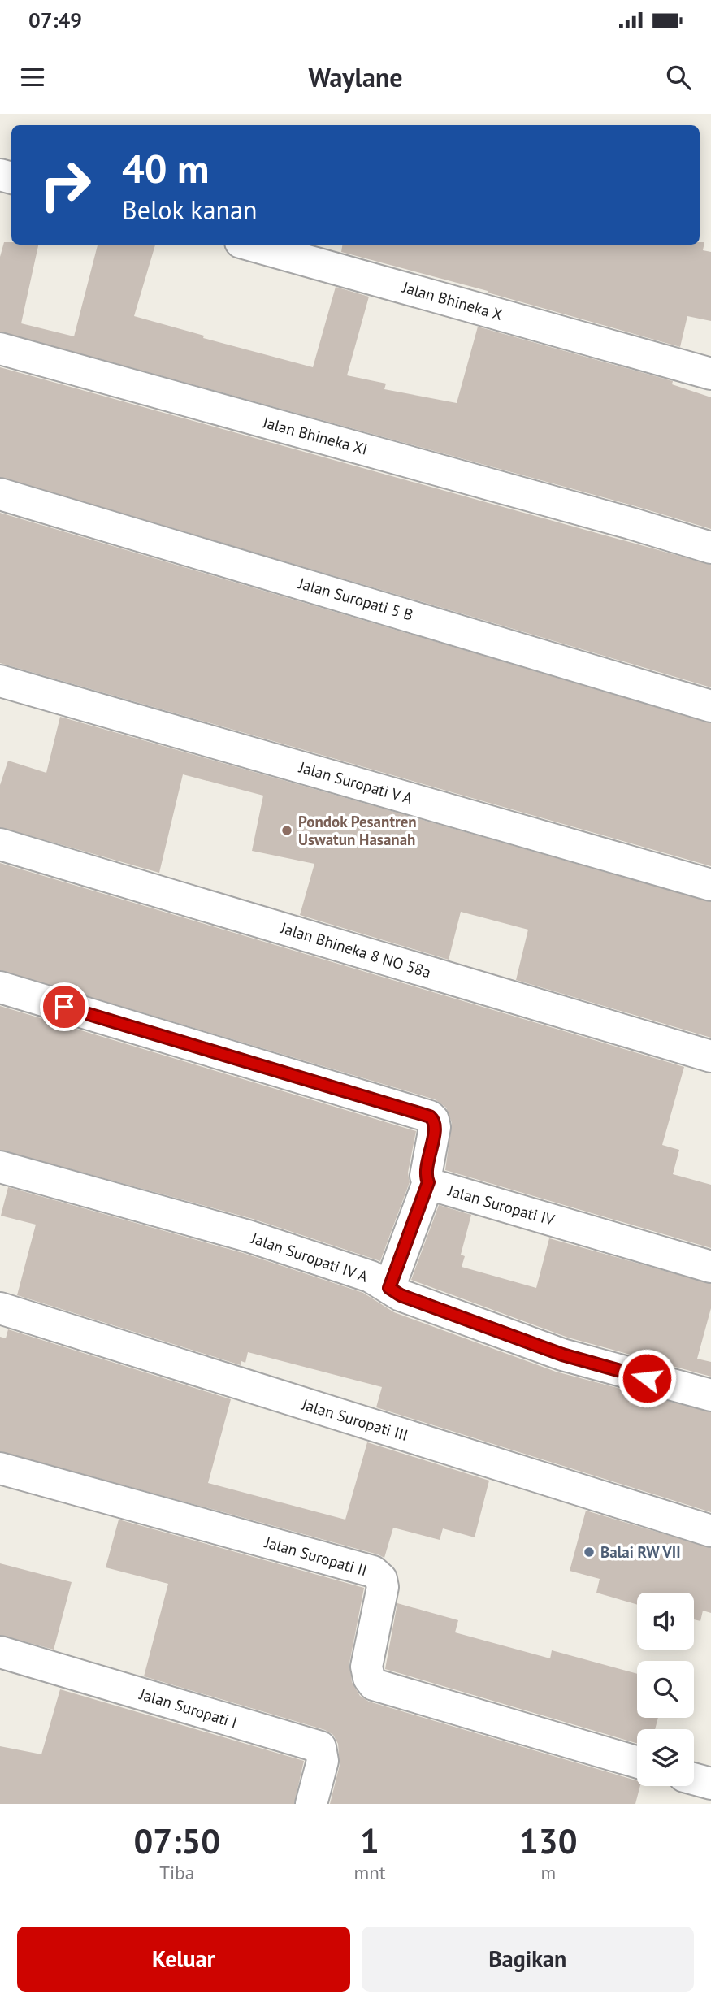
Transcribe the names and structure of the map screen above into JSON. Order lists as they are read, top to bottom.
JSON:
{
  "streets": {
    "street": [
      "Jalan Bhineka X",
      "Jalan Bhineka XI",
      "Jalan Suropati 5 B",
      "Jalan Suropati V A",
      "Jalan Bhineka 8 NO 58a",
      "Jalan Suropati IV",
      "Jalan Suropati IV A",
      "Jalan Suropati III",
      "Jalan Suropati II",
      "Jalan Suropati I"
    ]
  },
  "places": ["Pondok Pesantren Uswatun Hasanah", "Balai RW VII"],
  "page": {
    "status": "07:49",
    "header": "Waylane",
    "turn": ["40 m", "Belok kanan"],
    "eta": [
      "07:50",
      "Tiba",
      "1",
      "mnt",
      "130",
      "m"
    ],
    "buttons": ["Keluar", "Bagikan"]
  }
}
